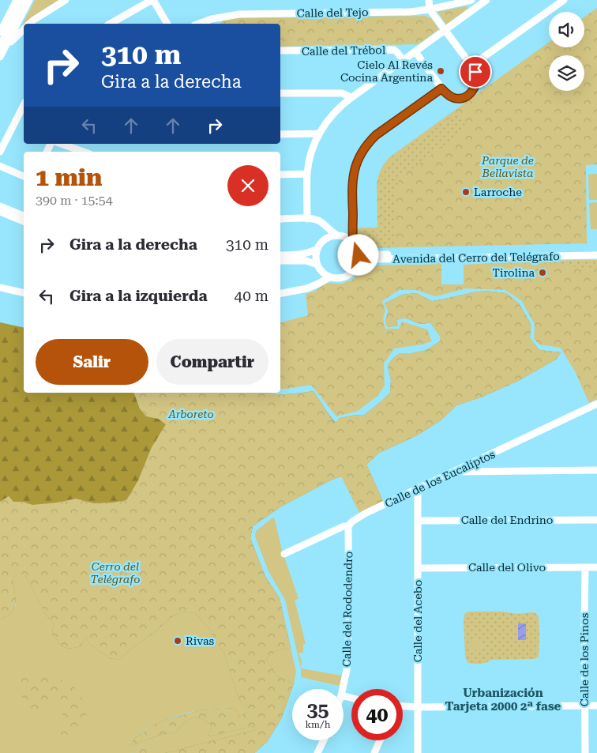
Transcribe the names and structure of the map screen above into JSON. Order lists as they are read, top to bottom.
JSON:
{
  "streets": {
    "street": [
      "Calle del Tejo",
      "Calle del Trébol",
      "Avenida del Cerro del Telégrafo",
      "Calle de los Eucaliptos",
      "Calle del Endrino",
      "Calle del Olivo",
      "Calle del Rododendro",
      "Calle del Acebo",
      "Calle de los Pinos"
    ]
  },
  "crossings": [
    ["Calle de los Eucaliptos", "Calle del Rododendro"],
    ["Calle de los Eucaliptos", "Calle del Acebo"],
    ["Calle del Endrino", "Calle del Acebo"],
    ["Calle del Olivo", "Calle del Acebo"],
    ["Calle del Olivo", "Calle de los Pinos"]
  ],
  "districts": ["Urbanización Tarjeta 2000 2ª fase"],
  "parks": ["Parque de Bellavista", "Arboreto", "Cerro del Telégrafo"],
  "places": [
    "Cielo Al Revés Cocina Argentina",
    "Larroche",
    "Tirolina",
    "Rivas"
  ],
  "page": {
    "turn": ["310 m", "Gira a la derecha"],
    "heading": ["1 min", "390 m · 15:54"],
    "list": [
      {
        "name": "Gira a la derecha",
        "value": "310 m"
      },
      {
        "name": "Gira a la izquierda",
        "value": "40 m"
      }
    ],
    "buttons": ["Salir", "Compartir"],
    "speed": "35 km/h",
    "limit": "40"
  }
}
